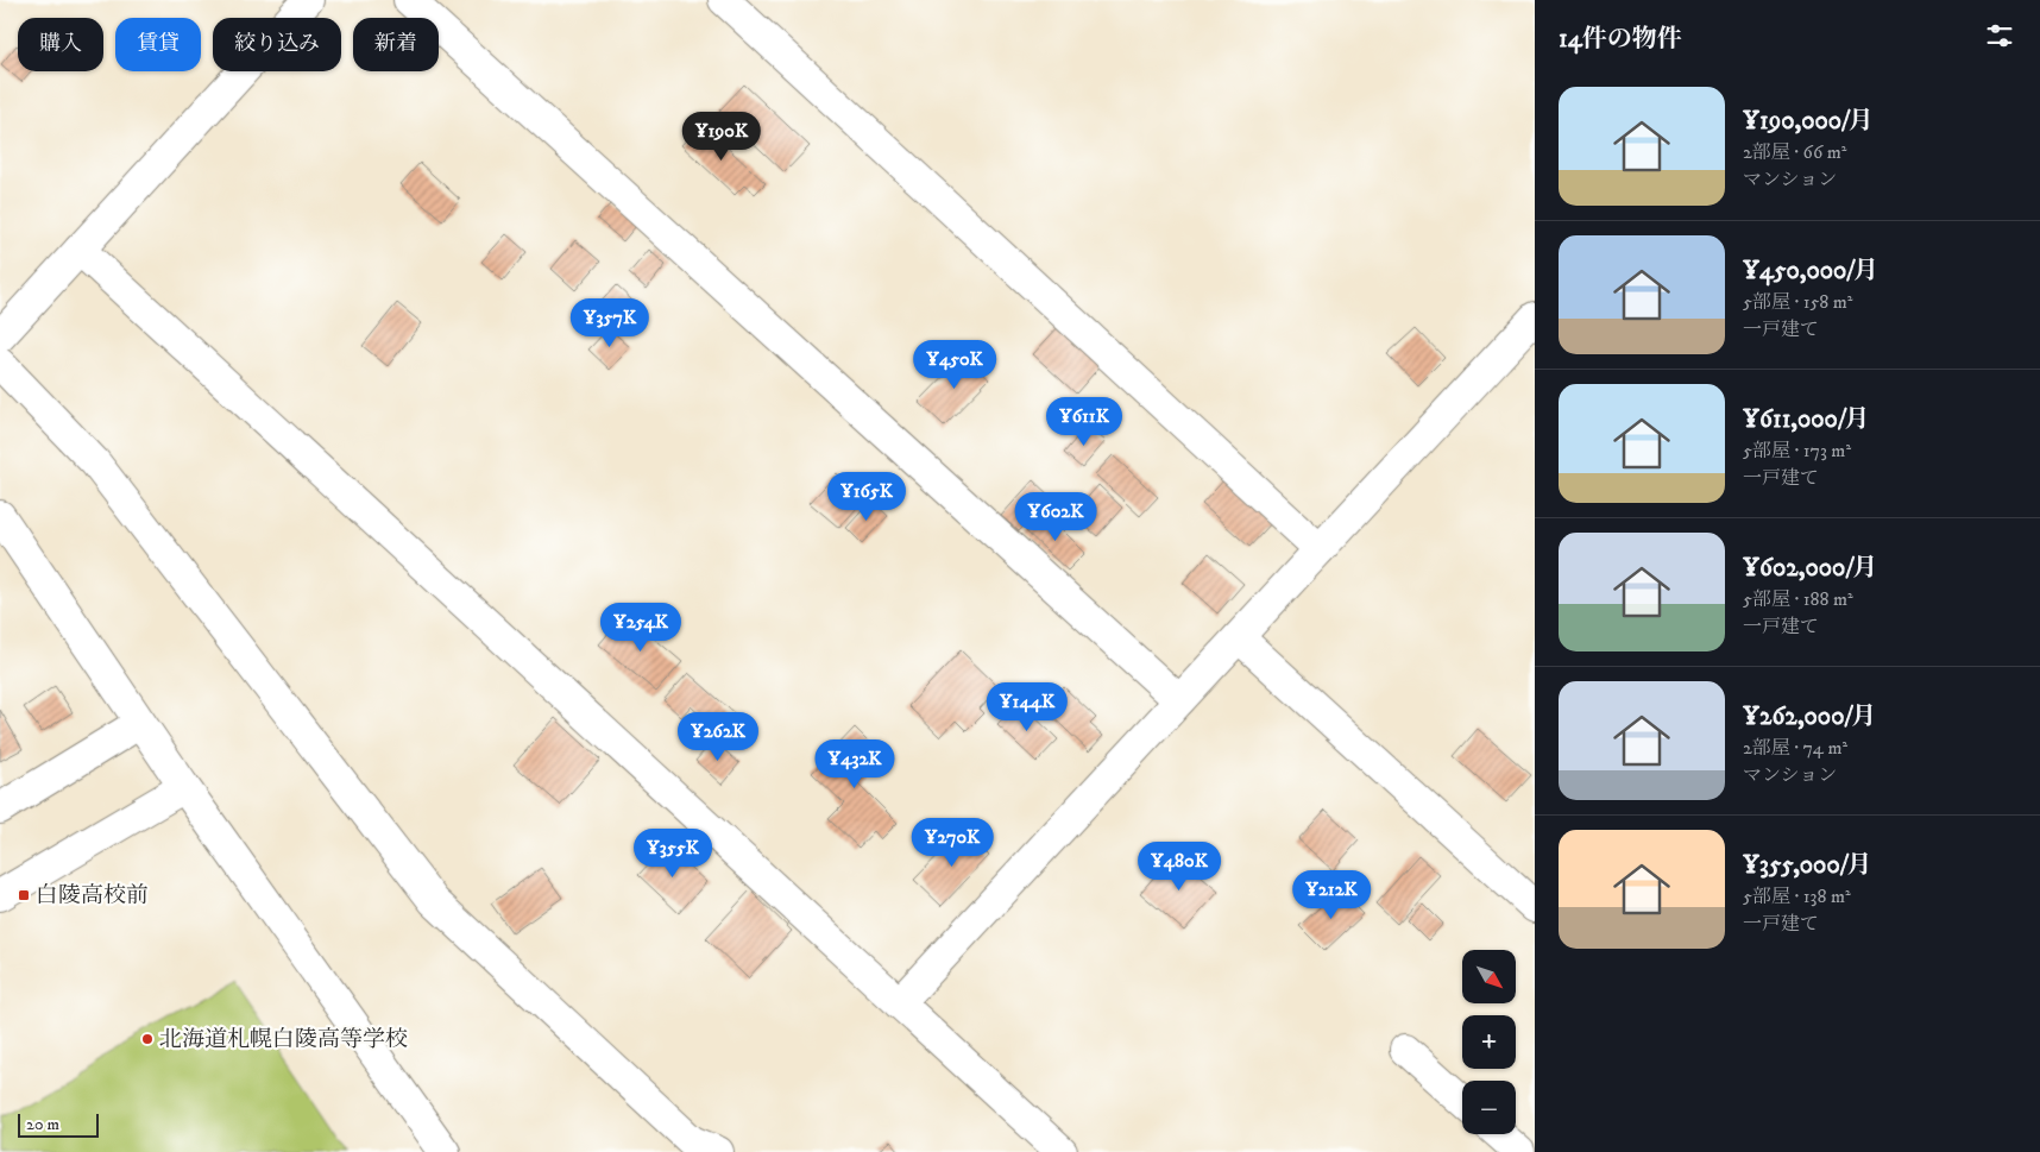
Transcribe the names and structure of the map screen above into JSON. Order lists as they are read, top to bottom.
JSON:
{
  "places": {
    "transit": ["白陵高校前"],
    "other": ["北海道札幌白陵高等学校"]
  },
  "scale_bar": "20 m",
  "north": "bottom right",
  "page": {
    "heading": "14件の物件",
    "chip": [
      "購入",
      "賃貸",
      "絞り込み",
      "新着"
    ],
    "list": [
      {
        "name": "¥190,000/月",
        "note": "2部屋 · 66 m² · マンション"
      },
      {
        "name": "¥450,000/月",
        "note": "5部屋 · 158 m² · 一戸建て"
      },
      {
        "name": "¥611,000/月",
        "note": "5部屋 · 173 m² · 一戸建て"
      },
      {
        "name": "¥602,000/月",
        "note": "5部屋 · 188 m² · 一戸建て"
      },
      {
        "name": "¥262,000/月",
        "note": "2部屋 · 74 m² · マンション"
      },
      {
        "name": "¥355,000/月",
        "note": "5部屋 · 138 m² · 一戸建て"
      }
    ],
    "price": [
      "¥190K",
      "¥357K",
      "¥450K",
      "¥611K",
      "¥165K",
      "¥602K",
      "¥254K",
      "¥144K",
      "¥262K",
      "¥432K",
      "¥270K",
      "¥355K",
      "¥480K",
      "¥212K"
    ],
    "map_buttons": ["+", "−"],
    "scale": "20 m"
  }
}
